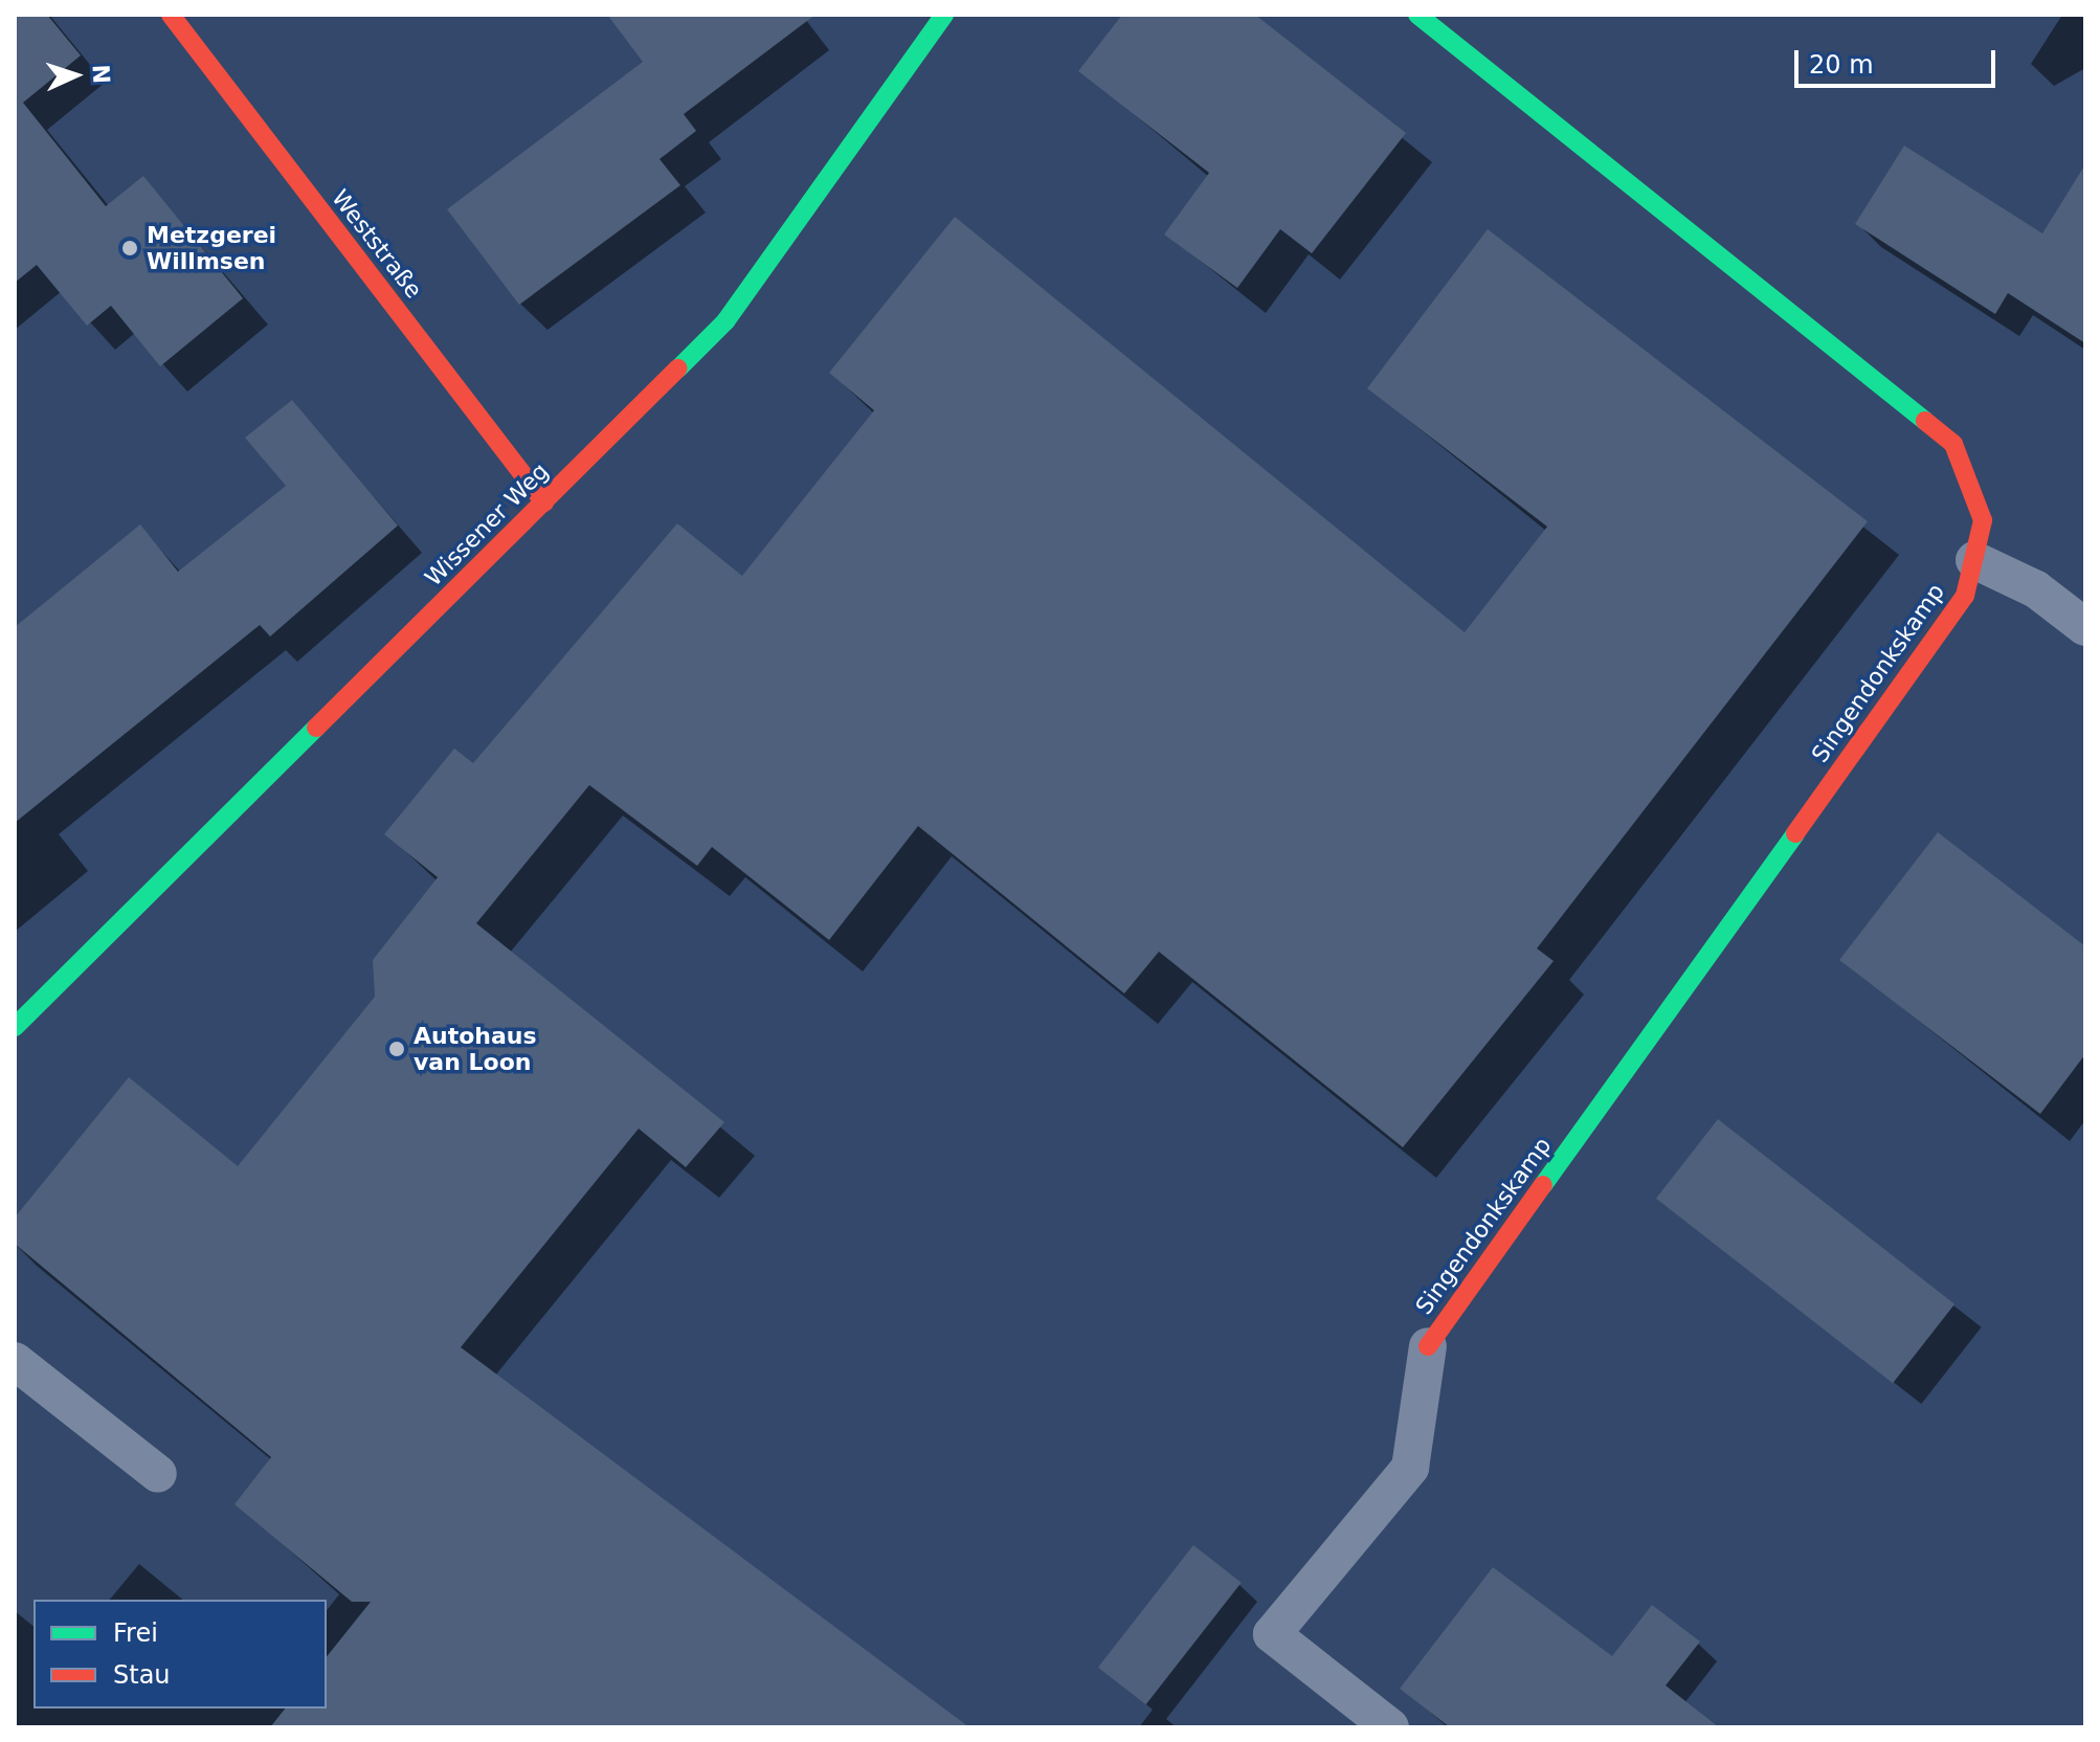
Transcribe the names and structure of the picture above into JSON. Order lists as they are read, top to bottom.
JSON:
{
  "streets": {
    "street": ["Weststraße", "Wissener Weg", "Singendonkskamp"]
  },
  "crossings": [
    ["Weststraße", "Wissener Weg"]
  ],
  "places": ["Metzgerei Willmsen", "Autohaus van Loon"],
  "legend": ["Frei", "Stau"],
  "scale_bar": "20 m",
  "north": "right"
}
